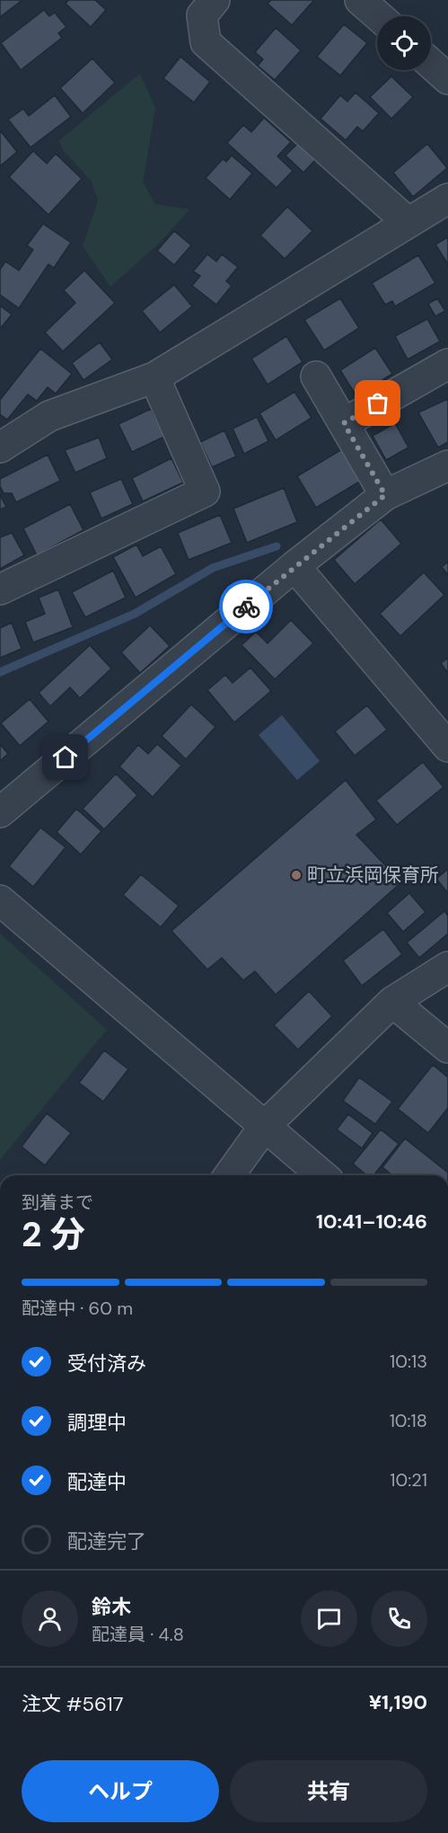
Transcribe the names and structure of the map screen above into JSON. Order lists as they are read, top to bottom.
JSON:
{
  "places": ["町立浜岡保育所"],
  "page": {
    "heading": ["2 分", "到着まで", "10:41–10:46"],
    "panel": [
      "鈴木",
      "配達員 · 4.8",
      "注文 #5617",
      "¥1,190"
    ],
    "bar": "配達中 · 60 m",
    "list": [
      ["受付済み", "10:13"],
      ["調理中", "10:18"],
      ["配達中", "10:21"],
      "配達完了"
    ],
    "buttons": ["ヘルプ", "共有"]
  }
}
